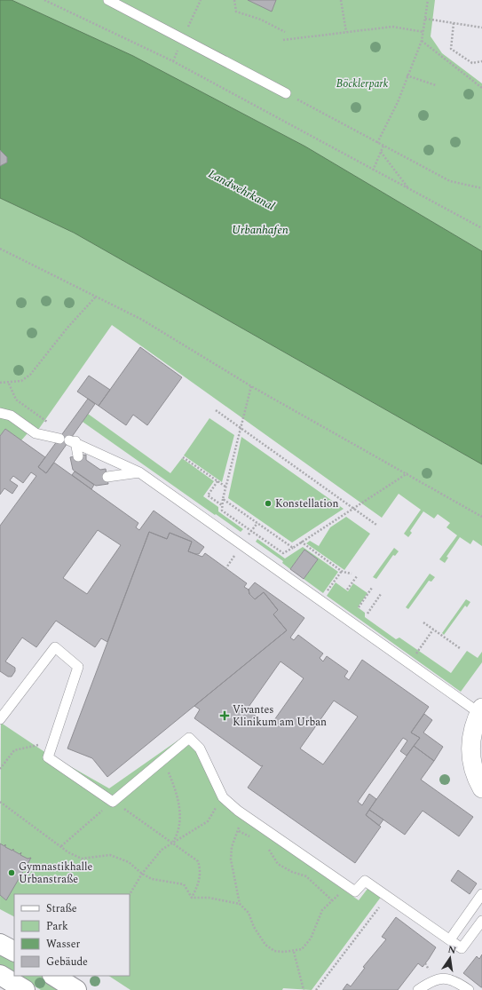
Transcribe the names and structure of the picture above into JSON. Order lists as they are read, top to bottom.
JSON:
{
  "water": ["Landwehrkanal", "Urbanhafen"],
  "parks": ["Böcklerpark"],
  "places": {
    "other": ["Konstellation", "Gymnastikhalle Urbanstraße"],
    "health": ["Vivantes Klinikum am Urban"]
  },
  "legend": [
    "Straße",
    "Park",
    "Wasser",
    "Gebäude"
  ],
  "north": "top"
}
